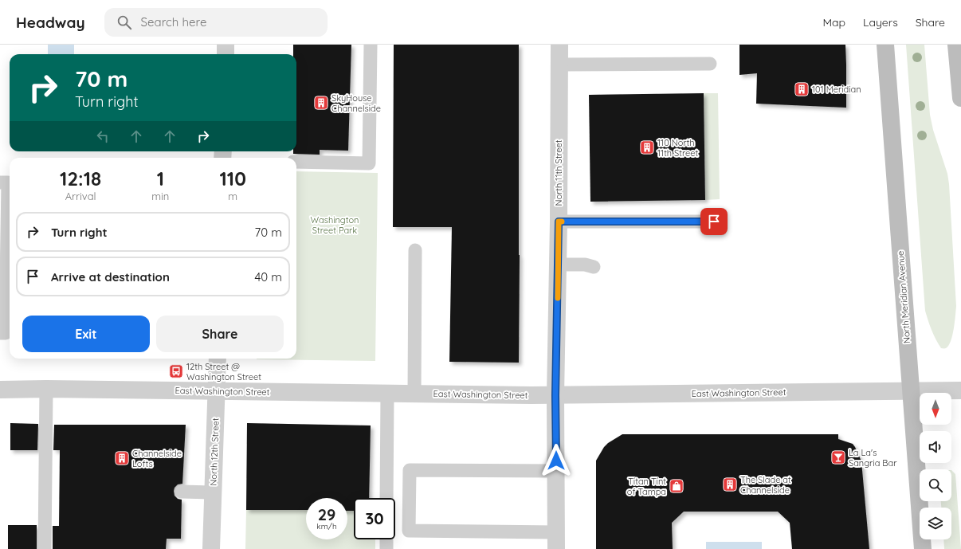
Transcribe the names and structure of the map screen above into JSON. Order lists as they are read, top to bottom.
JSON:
{
  "streets": {
    "main road": ["North Meridian Avenue"],
    "street": ["North 11th Street", "East Washington Street", "North 12th Street"]
  },
  "crossings": [
    ["North 11th Street", "East Washington Street"],
    ["North Meridian Avenue", "East Washington Street"],
    ["East Washington Street", "North 12th Street"]
  ],
  "parks": ["Washington Street Park"],
  "places": {
    "building": [
      "101 Meridian",
      "SkyHouse Channelside",
      "110 North 11th Street",
      "Channelside Lofts",
      "The Slade at Channelside"
    ],
    "bus stop": ["12th Street @ Washington Street"],
    "bar": ["La La's Sangria Bar"],
    "shop": ["Titan Tint of Tampa"]
  },
  "north": "bottom",
  "page": {
    "header": "Headway",
    "search": "Search here",
    "nav": ["Map", "Layers", "Share"],
    "turn": ["70 m", "Turn right"],
    "eta": [
      "12:18",
      "Arrival",
      "1",
      "min",
      "110",
      "m"
    ],
    "list": [
      {
        "name": "Turn right",
        "value": "70 m"
      },
      {
        "name": "Arrive at destination",
        "value": "40 m"
      }
    ],
    "buttons": ["Exit", "Share"],
    "speed": "29 km/h",
    "limit": "30"
  }
}
